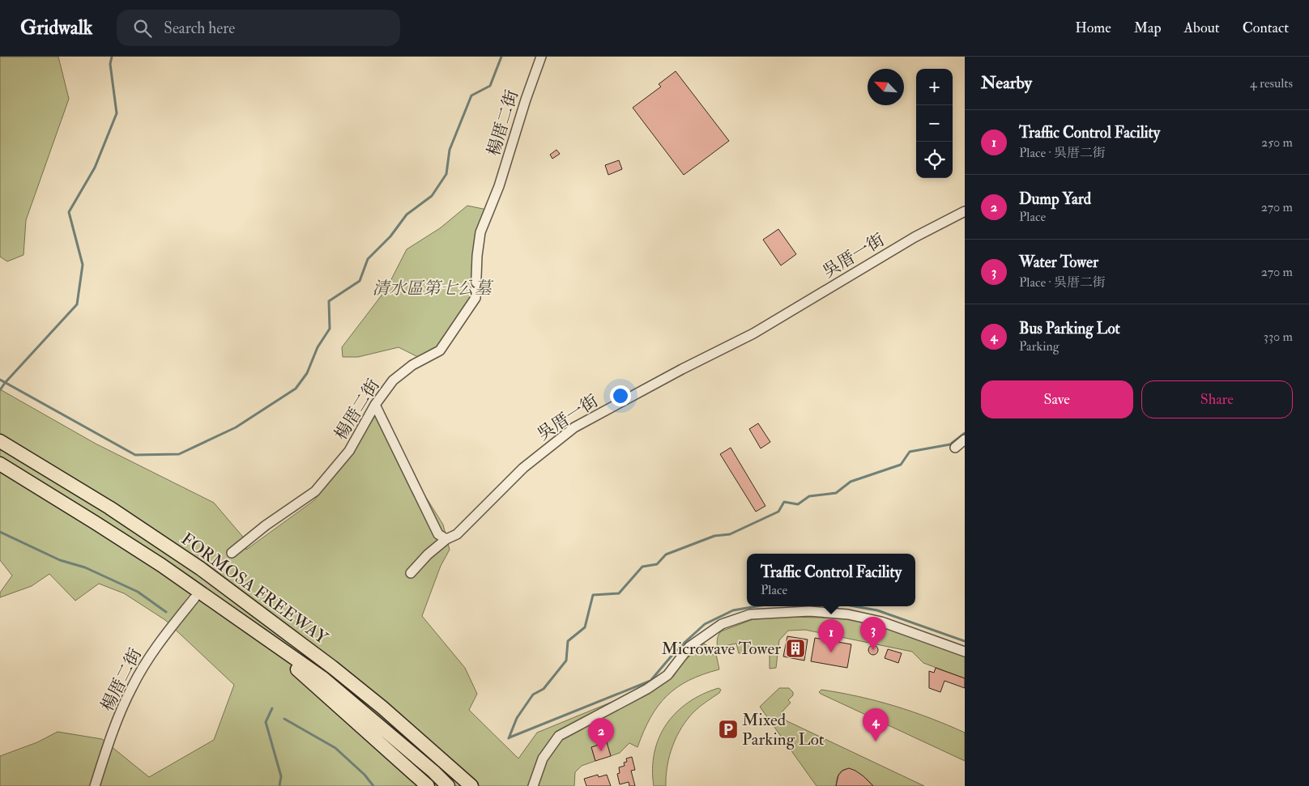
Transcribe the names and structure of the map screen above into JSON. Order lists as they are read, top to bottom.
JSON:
{
  "streets": {
    "highway": ["FORMOSA FREEWAY"],
    "street": ["楊厝二街", "吳厝一街"]
  },
  "parks": ["清水區第七公墓"],
  "places": {
    "building": ["Microwave Tower"],
    "parking": ["Mixed Parking Lot"]
  },
  "north": "top left",
  "page": {
    "header": "Gridwalk",
    "search": "Search here",
    "nav": [
      "Home",
      "Map",
      "About",
      "Contact"
    ],
    "heading": ["Nearby", "4 results"],
    "map_buttons": ["+", "−"],
    "list": [
      {
        "mark": "1",
        "name": "Traffic Control Facility",
        "note": "Place · 吳厝二街",
        "value": "250 m"
      },
      {
        "mark": "2",
        "name": "Dump Yard",
        "note": "Place",
        "value": "270 m"
      },
      {
        "mark": "3",
        "name": "Water Tower",
        "note": "Place · 吳厝二街",
        "value": "270 m"
      },
      {
        "mark": "4",
        "name": "Bus Parking Lot",
        "note": "Parking",
        "value": "330 m"
      }
    ],
    "buttons": ["Save", "Share"],
    "popup": ["Traffic Control Facility", "Place"],
    "pins": [
      "3",
      "1",
      "4",
      "2"
    ]
  }
}
